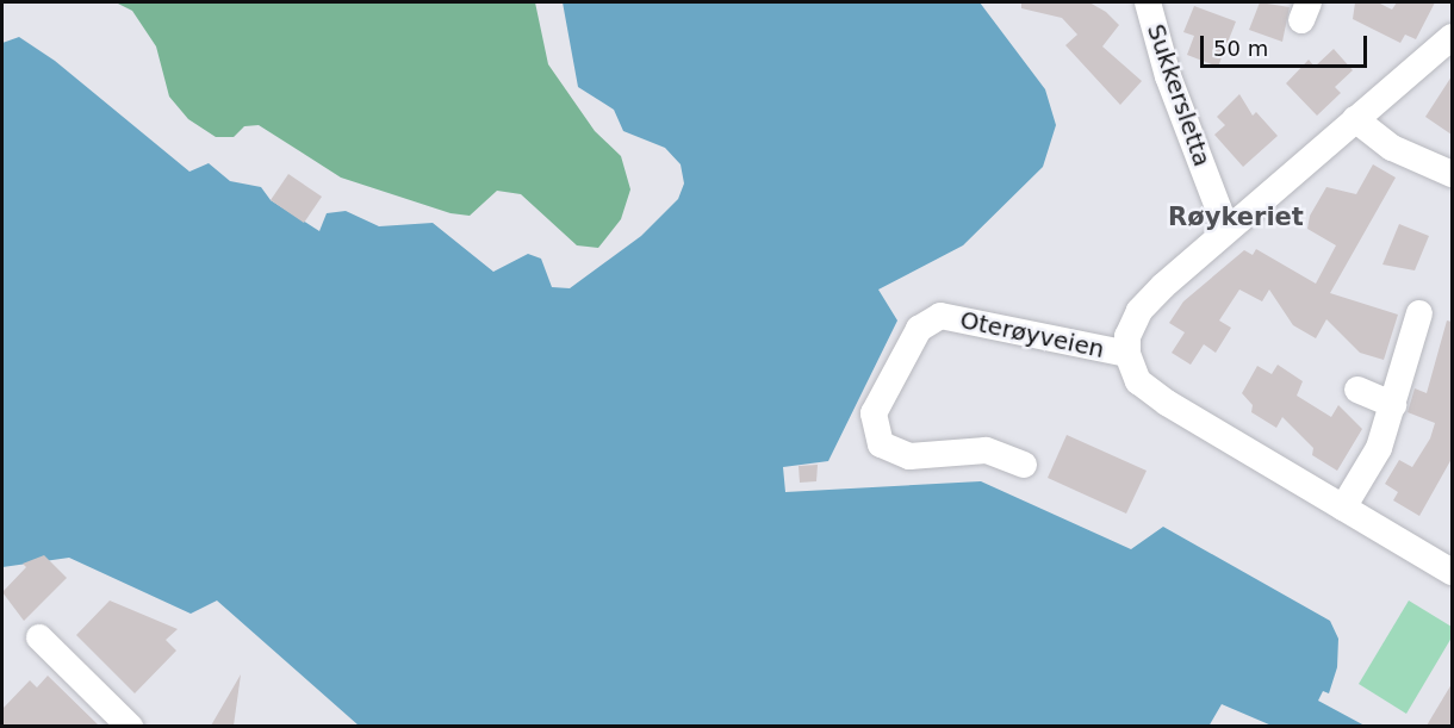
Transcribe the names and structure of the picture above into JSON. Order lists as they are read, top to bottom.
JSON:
{
  "streets": {
    "street": ["Sukkersletta", "Oterøyveien"]
  },
  "crossings": [
    ["Sukkersletta", "Oterøyveien"]
  ],
  "districts": ["Røykeriet"],
  "scale_bar": "50 m"
}
